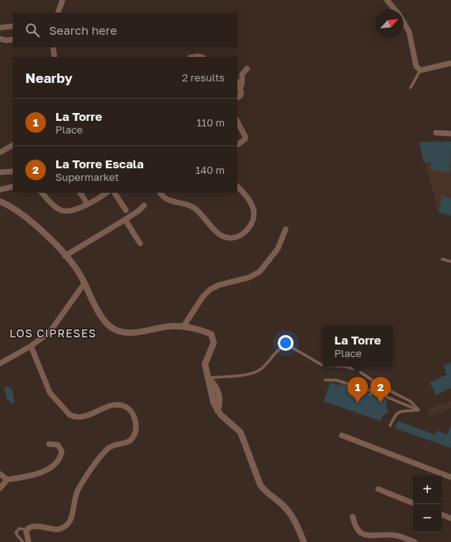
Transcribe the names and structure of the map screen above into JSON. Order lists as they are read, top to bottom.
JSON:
{
  "districts": ["LOS CIPRESES"],
  "north": "top right",
  "page": {
    "search": "Search here",
    "heading": ["Nearby", "2 results"],
    "list": [
      {
        "mark": "1",
        "name": "La Torre",
        "note": "Place",
        "value": "110 m"
      },
      {
        "mark": "2",
        "name": "La Torre Escala",
        "note": "Supermarket",
        "value": "140 m"
      }
    ],
    "popup": ["La Torre", "Place"],
    "pins": ["1", "2"],
    "map_buttons": ["+", "−"]
  }
}
